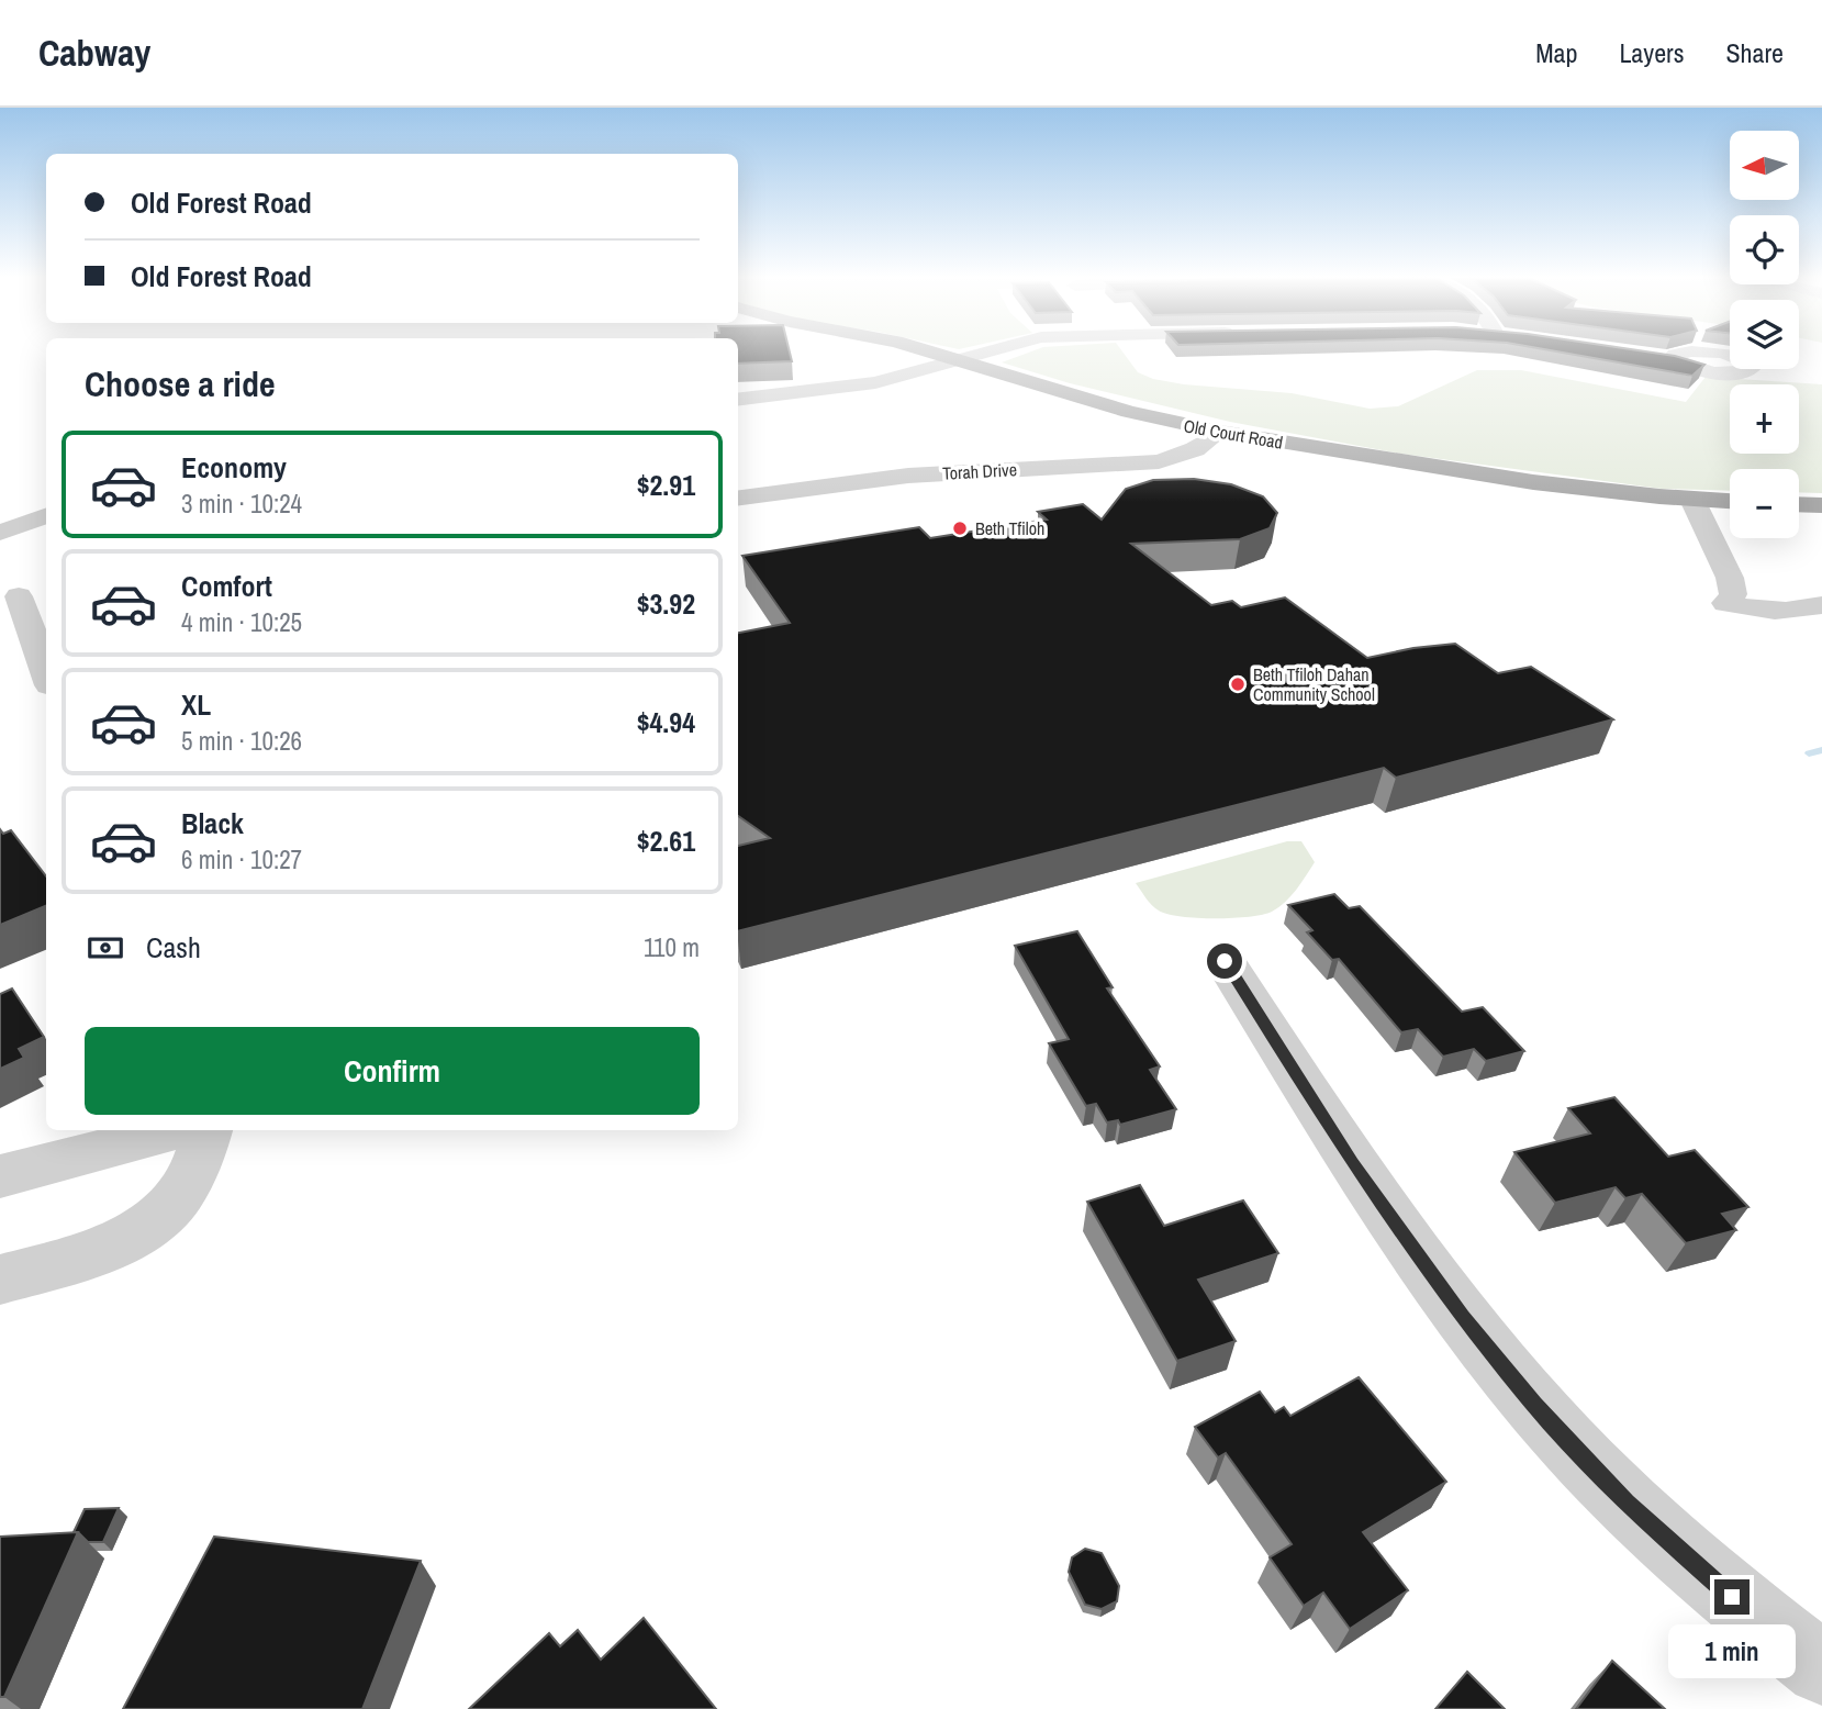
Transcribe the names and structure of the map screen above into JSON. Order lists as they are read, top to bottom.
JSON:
{
  "streets": {
    "main road": ["Old Court Road"],
    "street": ["Torah Drive"]
  },
  "crossings": [
    ["Old Court Road", "Torah Drive"]
  ],
  "places": ["Beth Tfiloh", "Beth Tfiloh Dahan Community School"],
  "north": "left",
  "page": {
    "header": "Cabway",
    "nav": ["Map", "Layers", "Share"],
    "map_buttons": ["+", "−"],
    "banner": ["Old Forest Road", "Old Forest Road"],
    "heading": "Choose a ride",
    "list": [
      {
        "name": "Economy",
        "note": "3 min · 10:24",
        "value": "$2.91"
      },
      {
        "name": "Comfort",
        "note": "4 min · 10:25",
        "value": "$3.92"
      },
      {
        "name": "XL",
        "note": "5 min · 10:26",
        "value": "$4.94"
      },
      {
        "name": "Black",
        "note": "6 min · 10:27",
        "value": "$2.61"
      }
    ],
    "pay": ["Cash", "110 m"],
    "buttons": "Confirm",
    "bubble": "1 min"
  }
}
